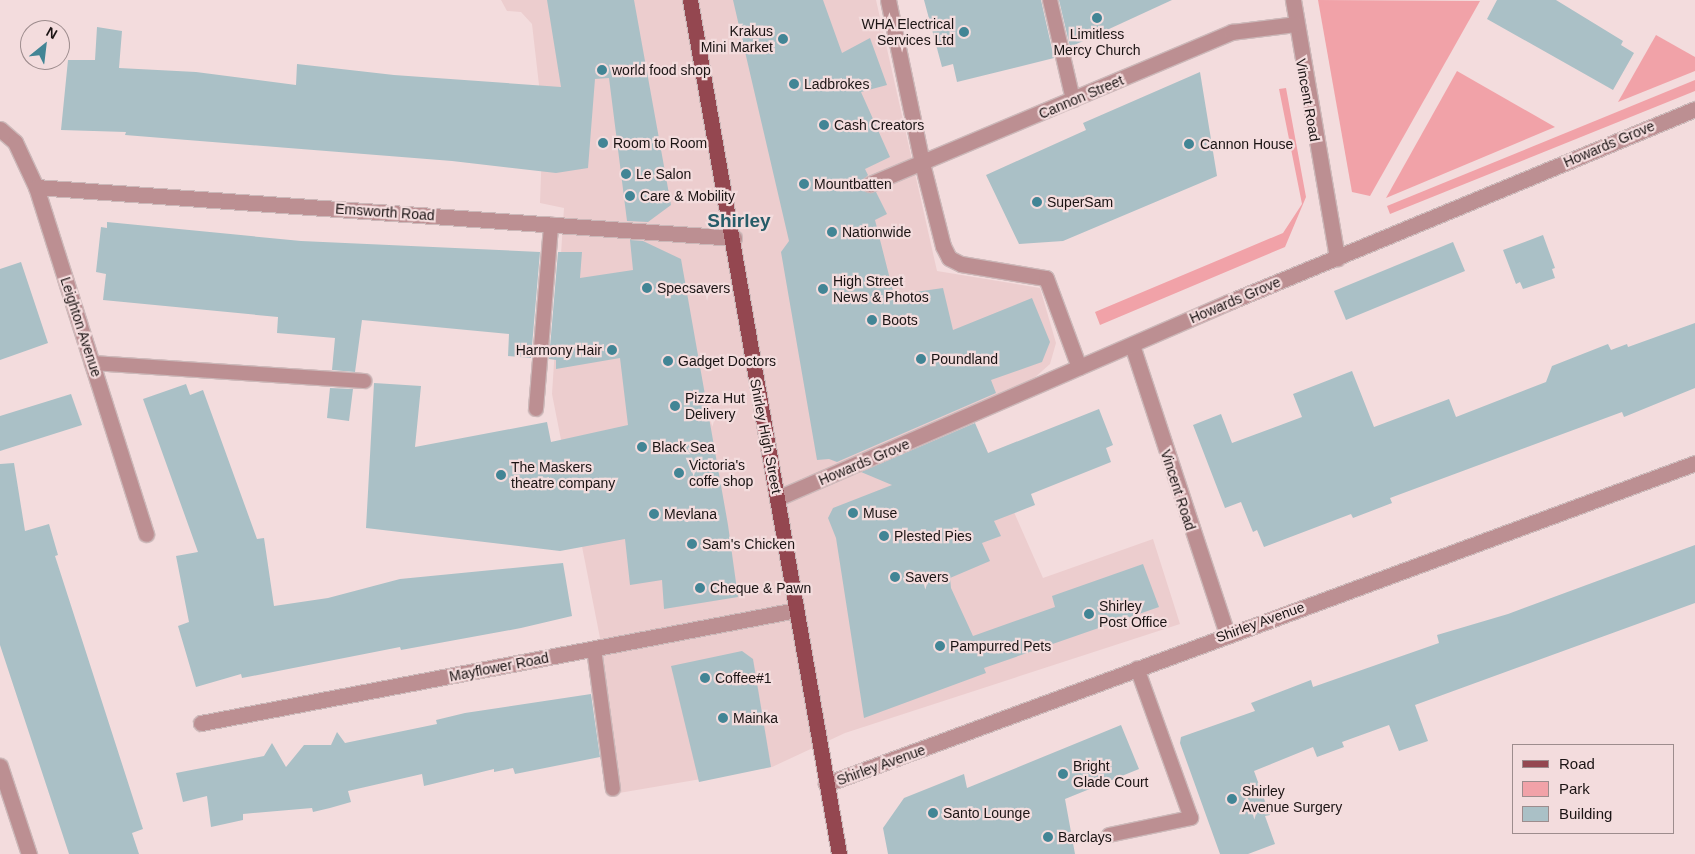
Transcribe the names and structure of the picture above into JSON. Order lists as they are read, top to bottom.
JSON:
{
  "streets": {
    "main road": ["Shirley High Street"],
    "street": [
      "Cannon Street",
      "Vincent Road",
      "Howards Grove",
      "Emsworth Road",
      "Leighton Avenue",
      "Shirley Avenue",
      "Mayflower Road"
    ]
  },
  "crossings": [
    ["Cannon Street", "Vincent Road"],
    ["Vincent Road", "Howards Grove"],
    ["Vincent Road", "Shirley Avenue"],
    ["Howards Grove", "Shirley High Street"],
    ["Emsworth Road", "Leighton Avenue"],
    ["Emsworth Road", "Shirley High Street"],
    ["Shirley High Street", "Shirley Avenue"],
    ["Shirley High Street", "Mayflower Road"]
  ],
  "districts": ["Shirley"],
  "places": [
    "Limitless Mercy Church",
    "WHA Electrical Services Ltd",
    "Krakus Mini Market",
    "world food shop",
    "Ladbrokes",
    "Cash Creators",
    "Room to Room",
    "Cannon House",
    "Le Salon",
    "Mountbatten",
    "Care & Mobility",
    "SuperSam",
    "Nationwide",
    "Specsavers",
    "High Street News & Photos",
    "Boots",
    "Harmony Hair",
    "Poundland",
    "Gadget Doctors",
    "Pizza Hut Delivery",
    "Black Sea",
    "Victoria's coffe shop",
    "The Maskers theatre company",
    "Muse",
    "Mevlana",
    "Plested Pies",
    "Sam's Chicken",
    "Savers",
    "Cheque & Pawn",
    "Shirley Post Office",
    "Pampurred Pets",
    "Coffee#1",
    "Mainka",
    "Bright Glade Court",
    "Shirley Avenue Surgery",
    "Santo Lounge",
    "Barclays"
  ],
  "legend": ["Road", "Park", "Building"],
  "north": "top right"
}
